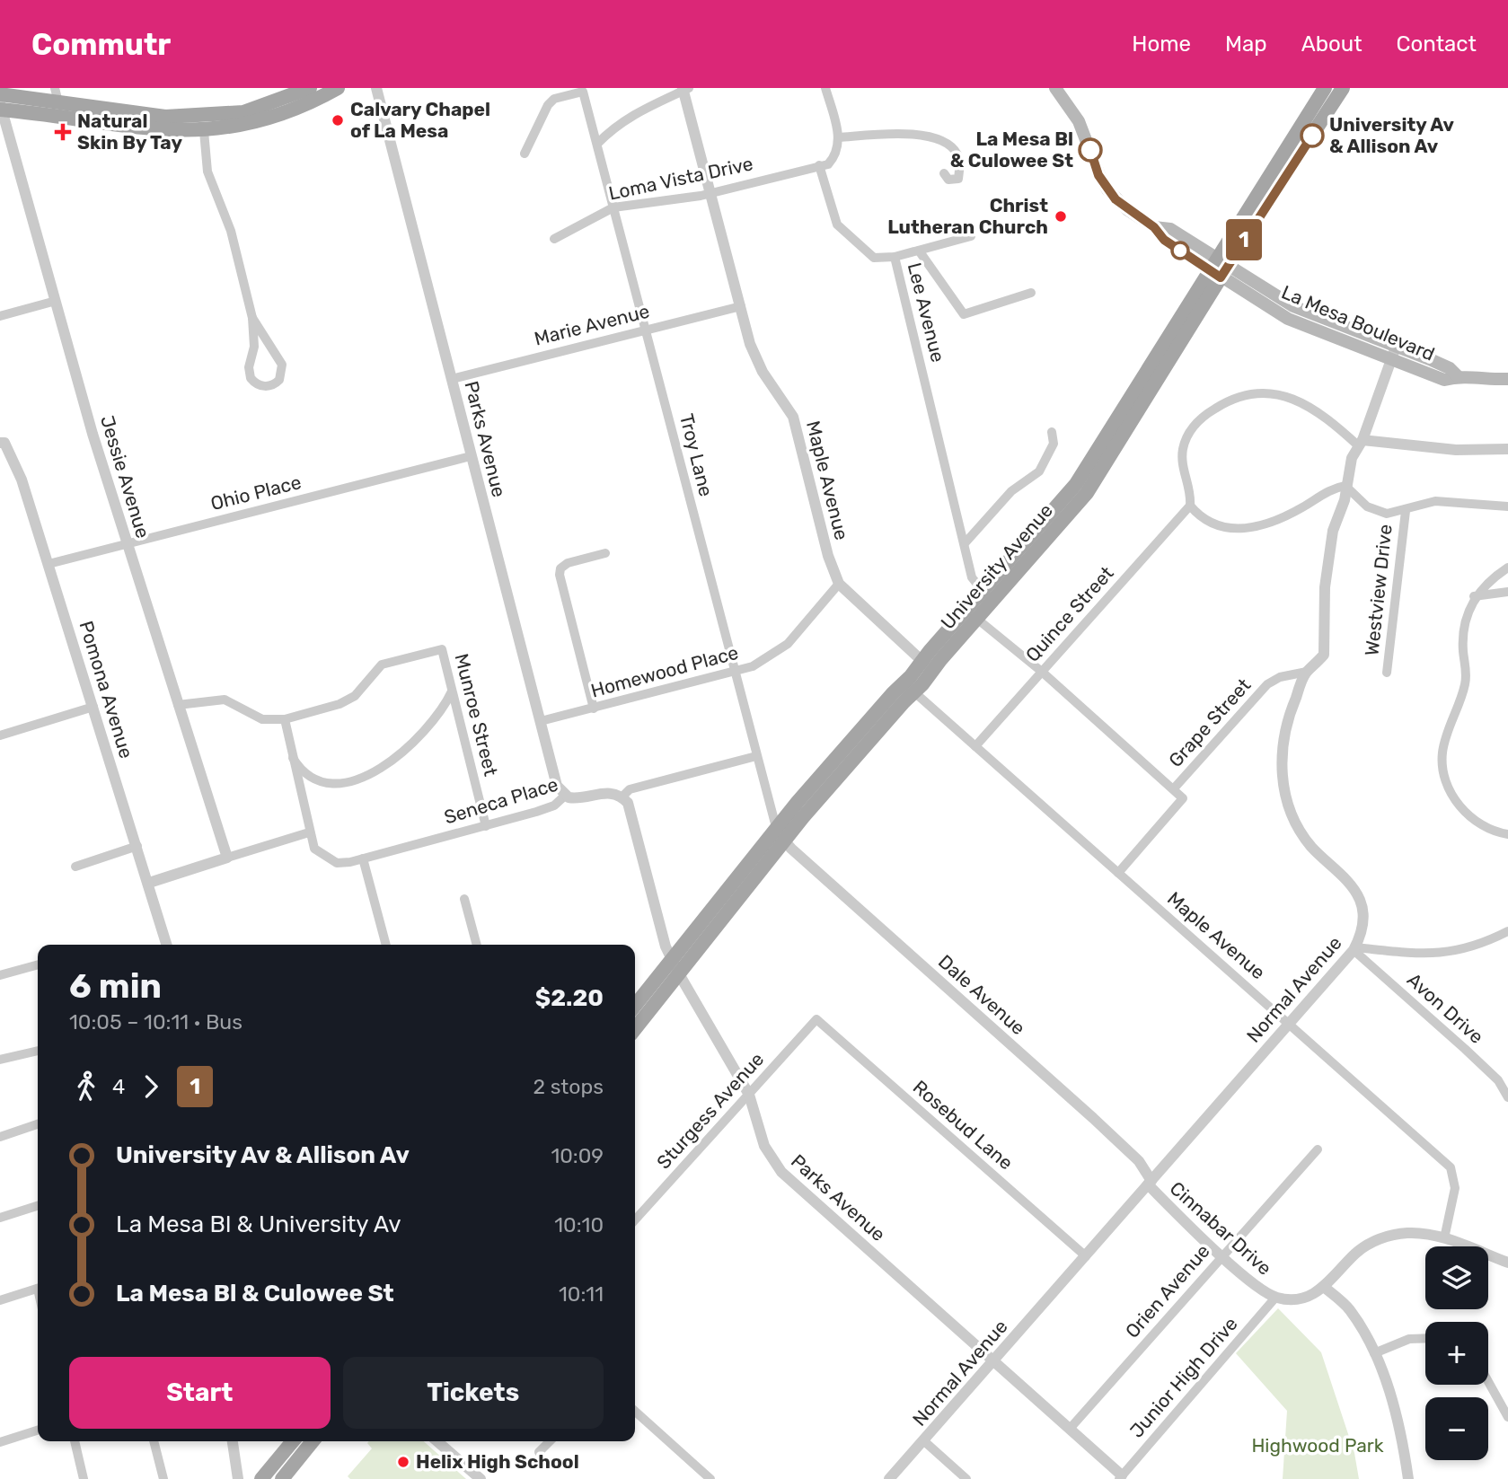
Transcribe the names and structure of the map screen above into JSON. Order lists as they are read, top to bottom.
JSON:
{
  "streets": {
    "main road": ["La Mesa Boulevard", "University Avenue"],
    "street": [
      "Loma Vista Drive",
      "Lee Avenue",
      "Marie Avenue",
      "Parks Avenue",
      "Troy Lane",
      "Jessie Avenue",
      "Maple Avenue",
      "Ohio Place",
      "Westview Drive",
      "Quince Street",
      "Homewood Place",
      "Pomona Avenue",
      "Munroe Street",
      "Grape Street",
      "Seneca Place",
      "Normal Avenue",
      "Dale Avenue",
      "Avon Drive",
      "Sturgess Avenue",
      "Rosebud Lane",
      "Cinnabar Drive",
      "Orien Avenue",
      "Junior High Drive"
    ]
  },
  "crossings": [
    ["Loma Vista Drive", "Lee Avenue"],
    ["Loma Vista Drive", "Troy Lane"],
    ["Loma Vista Drive", "Maple Avenue"],
    ["Lee Avenue", "University Avenue"],
    ["La Mesa Boulevard", "University Avenue"],
    ["La Mesa Boulevard", "Normal Avenue"],
    ["Marie Avenue", "Parks Avenue"],
    ["Marie Avenue", "Troy Lane"],
    ["Marie Avenue", "Maple Avenue"],
    ["Parks Avenue", "Ohio Place"],
    ["Parks Avenue", "University Avenue"],
    ["Parks Avenue", "Homewood Place"],
    ["Parks Avenue", "Seneca Place"],
    ["Parks Avenue", "Normal Avenue"],
    ["Parks Avenue", "Sturgess Avenue"],
    ["Parks Avenue", "Orien Avenue"],
    ["Parks Avenue", "Junior High Drive"],
    ["Troy Lane", "University Avenue"],
    ["Troy Lane", "Homewood Place"],
    ["Troy Lane", "Seneca Place"],
    ["Jessie Avenue", "Ohio Place"],
    ["Maple Avenue", "University Avenue"],
    ["Maple Avenue", "Quince Street"],
    ["Maple Avenue", "Homewood Place"],
    ["Maple Avenue", "Grape Street"],
    ["Maple Avenue", "Normal Avenue"],
    ["Maple Avenue", "Cinnabar Drive"],
    ["Ohio Place", "Pomona Avenue"],
    ["University Avenue", "Dale Avenue"],
    ["Quince Street", "Normal Avenue"],
    ["Munroe Street", "Seneca Place"],
    ["Grape Street", "Normal Avenue"],
    ["Normal Avenue", "Dale Avenue"],
    ["Normal Avenue", "Avon Drive"],
    ["Normal Avenue", "Rosebud Lane"],
    ["Normal Avenue", "Cinnabar Drive"],
    ["Dale Avenue", "Cinnabar Drive"],
    ["Sturgess Avenue", "Rosebud Lane"],
    ["Cinnabar Drive", "Orien Avenue"],
    ["Cinnabar Drive", "Junior High Drive"]
  ],
  "parks": ["Highwood Park"],
  "places": {
    "other": [
      "Calvary Chapel of La Mesa",
      "University Av & Allison Av",
      "La Mesa Bl & Culowee St",
      "Christ Lutheran Church",
      "Helix High School"
    ],
    "health": ["Natural Skin By Tay"]
  },
  "lines": ["bus line 1"],
  "page": {
    "header": "Commutr",
    "nav": [
      "Home",
      "Map",
      "About",
      "Contact"
    ],
    "on_map": "1",
    "heading": ["6 min", "10:05 – 10:11 · Bus", "$2.20"],
    "legs": ["4", "1", "2 stops"],
    "list": [
      {
        "name": "University Av & Allison Av",
        "value": "10:09"
      },
      {
        "name": "La Mesa Bl & University Av",
        "value": "10:10"
      },
      {
        "name": "La Mesa Bl & Culowee St",
        "value": "10:11"
      }
    ],
    "map_buttons": ["+", "−"],
    "buttons": ["Start", "Tickets"]
  }
}
